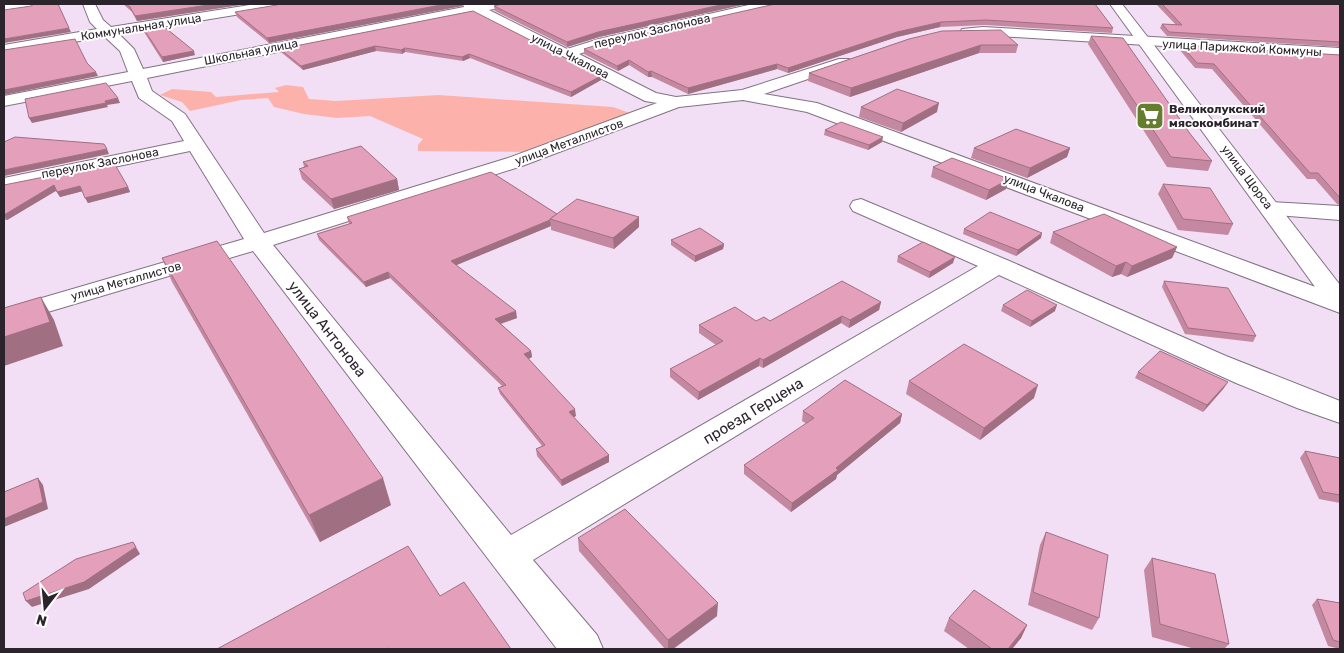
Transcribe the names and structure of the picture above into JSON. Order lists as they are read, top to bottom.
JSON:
{
  "streets": {
    "street": [
      "Коммунальная улица",
      "переулок Заслонова",
      "улица Парижской Коммуны",
      "Школьная улица",
      "улица Чкалова",
      "улица Металлистов",
      "улица Щорса",
      "улица Антонова",
      "проезд Герцена"
    ]
  },
  "crossings": [
    ["Коммунальная улица", "улица Антонова"],
    ["переулок Заслонова", "улица Чкалова"],
    ["переулок Заслонова", "улица Антонова"],
    ["улица Парижской Коммуны", "улица Щорса"],
    ["Школьная улица", "улица Чкалова"],
    ["Школьная улица", "улица Антонова"],
    ["улица Чкалова", "улица Металлистов"],
    ["улица Чкалова", "улица Щорса"],
    ["улица Металлистов", "улица Антонова"],
    ["улица Антонова", "проезд Герцена"]
  ],
  "places": {
    "supermarket": ["Великолукский мясокомбинат"]
  },
  "north": "bottom"
}
